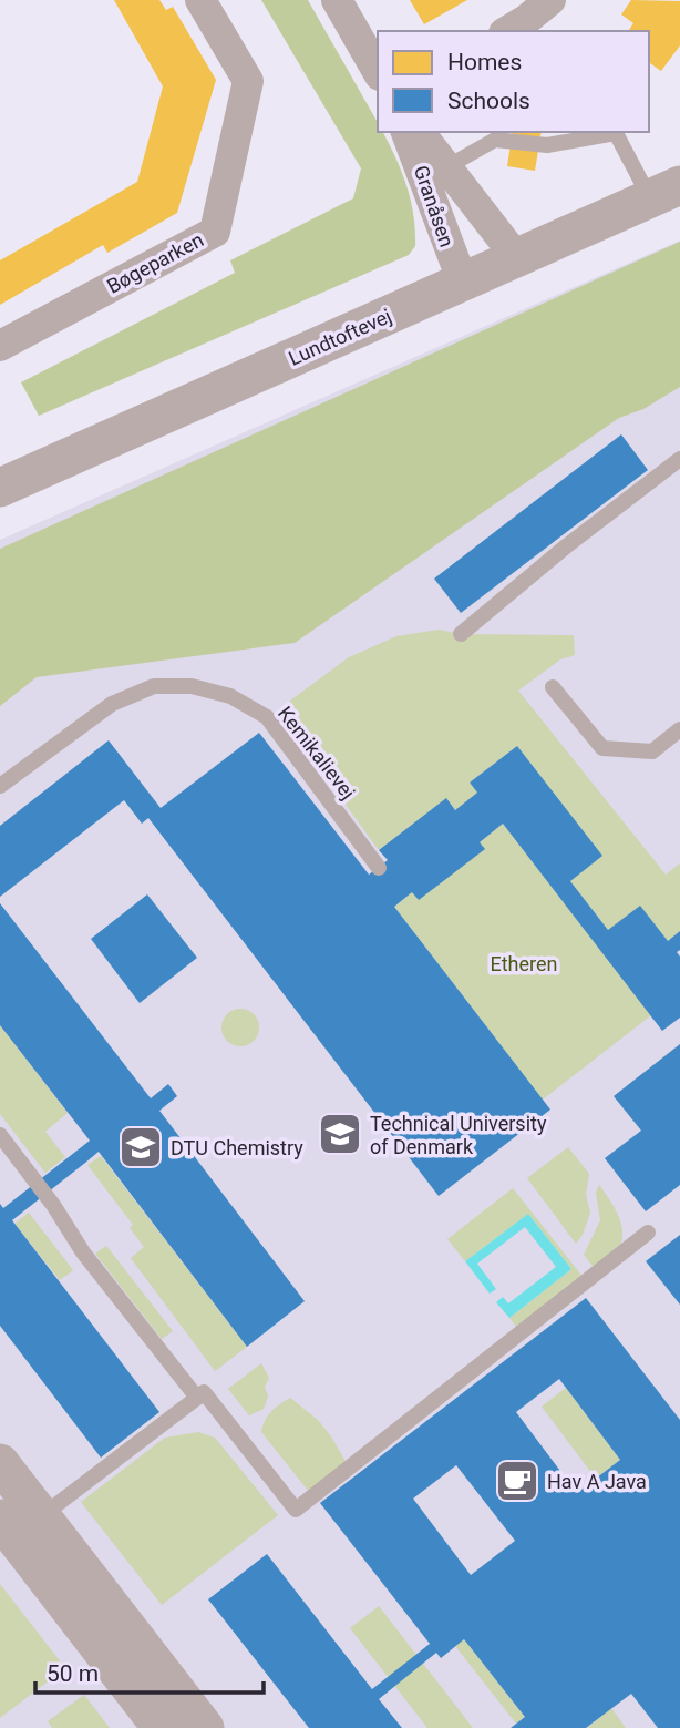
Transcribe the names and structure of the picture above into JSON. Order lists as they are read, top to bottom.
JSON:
{
  "streets": {
    "street": ["Granåsen", "Bøgeparken", "Lundtoftevej"],
    "lane": ["Kemikalievej"]
  },
  "crossings": [
    ["Granåsen", "Lundtoftevej"]
  ],
  "parks": ["Etheren"],
  "places": {
    "school or university": ["Technical University of Denmark", "DTU Chemistry"],
    "cafe": ["Hav A Java"]
  },
  "legend": ["Homes", "Schools"],
  "scale_bar": "50 m"
}
